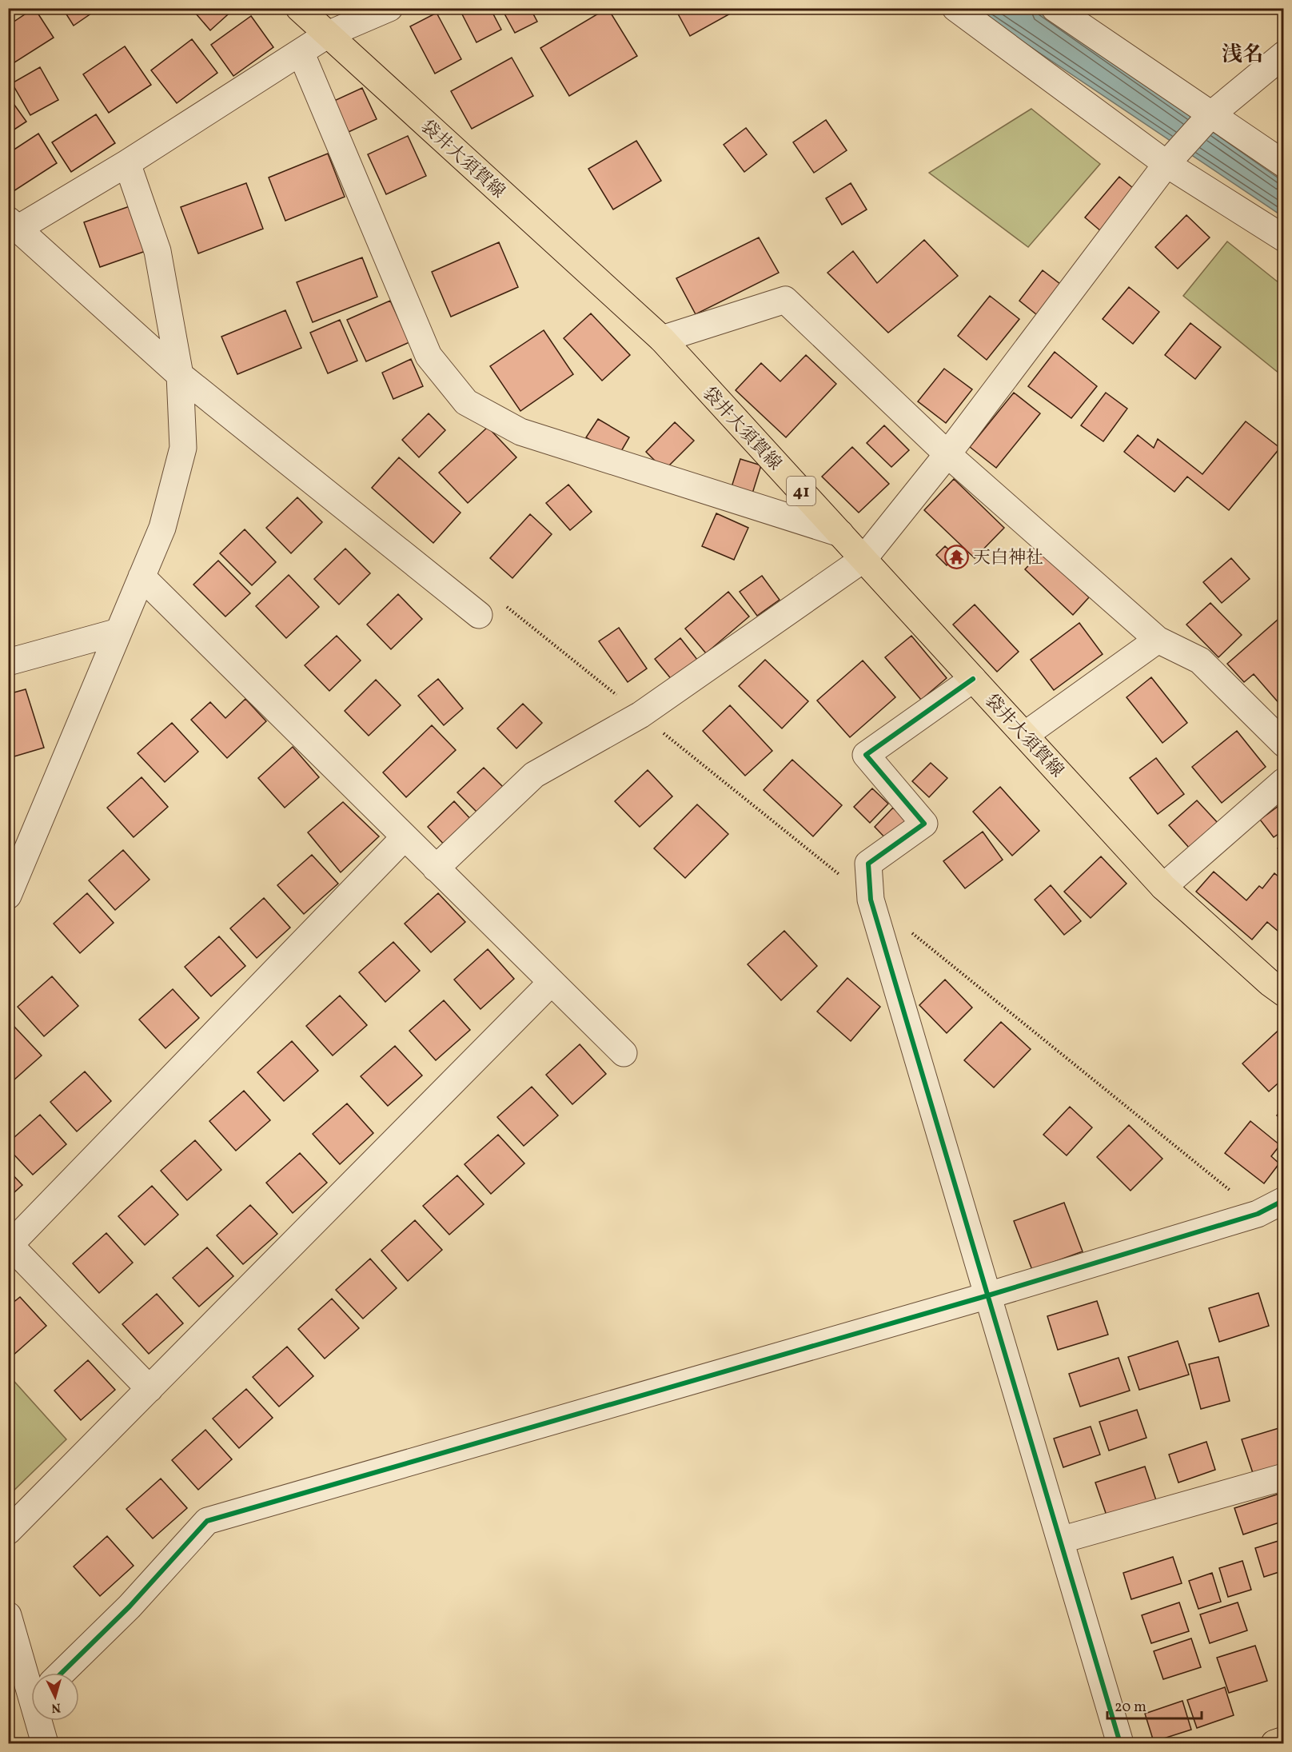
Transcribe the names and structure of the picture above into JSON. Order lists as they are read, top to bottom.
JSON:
{
  "streets": {
    "main road": ["袋井大須賀線", "41"]
  },
  "districts": ["浅名"],
  "places": {
    "temple": ["天白神社"]
  },
  "scale_bar": "20 m",
  "north": "bottom"
}
